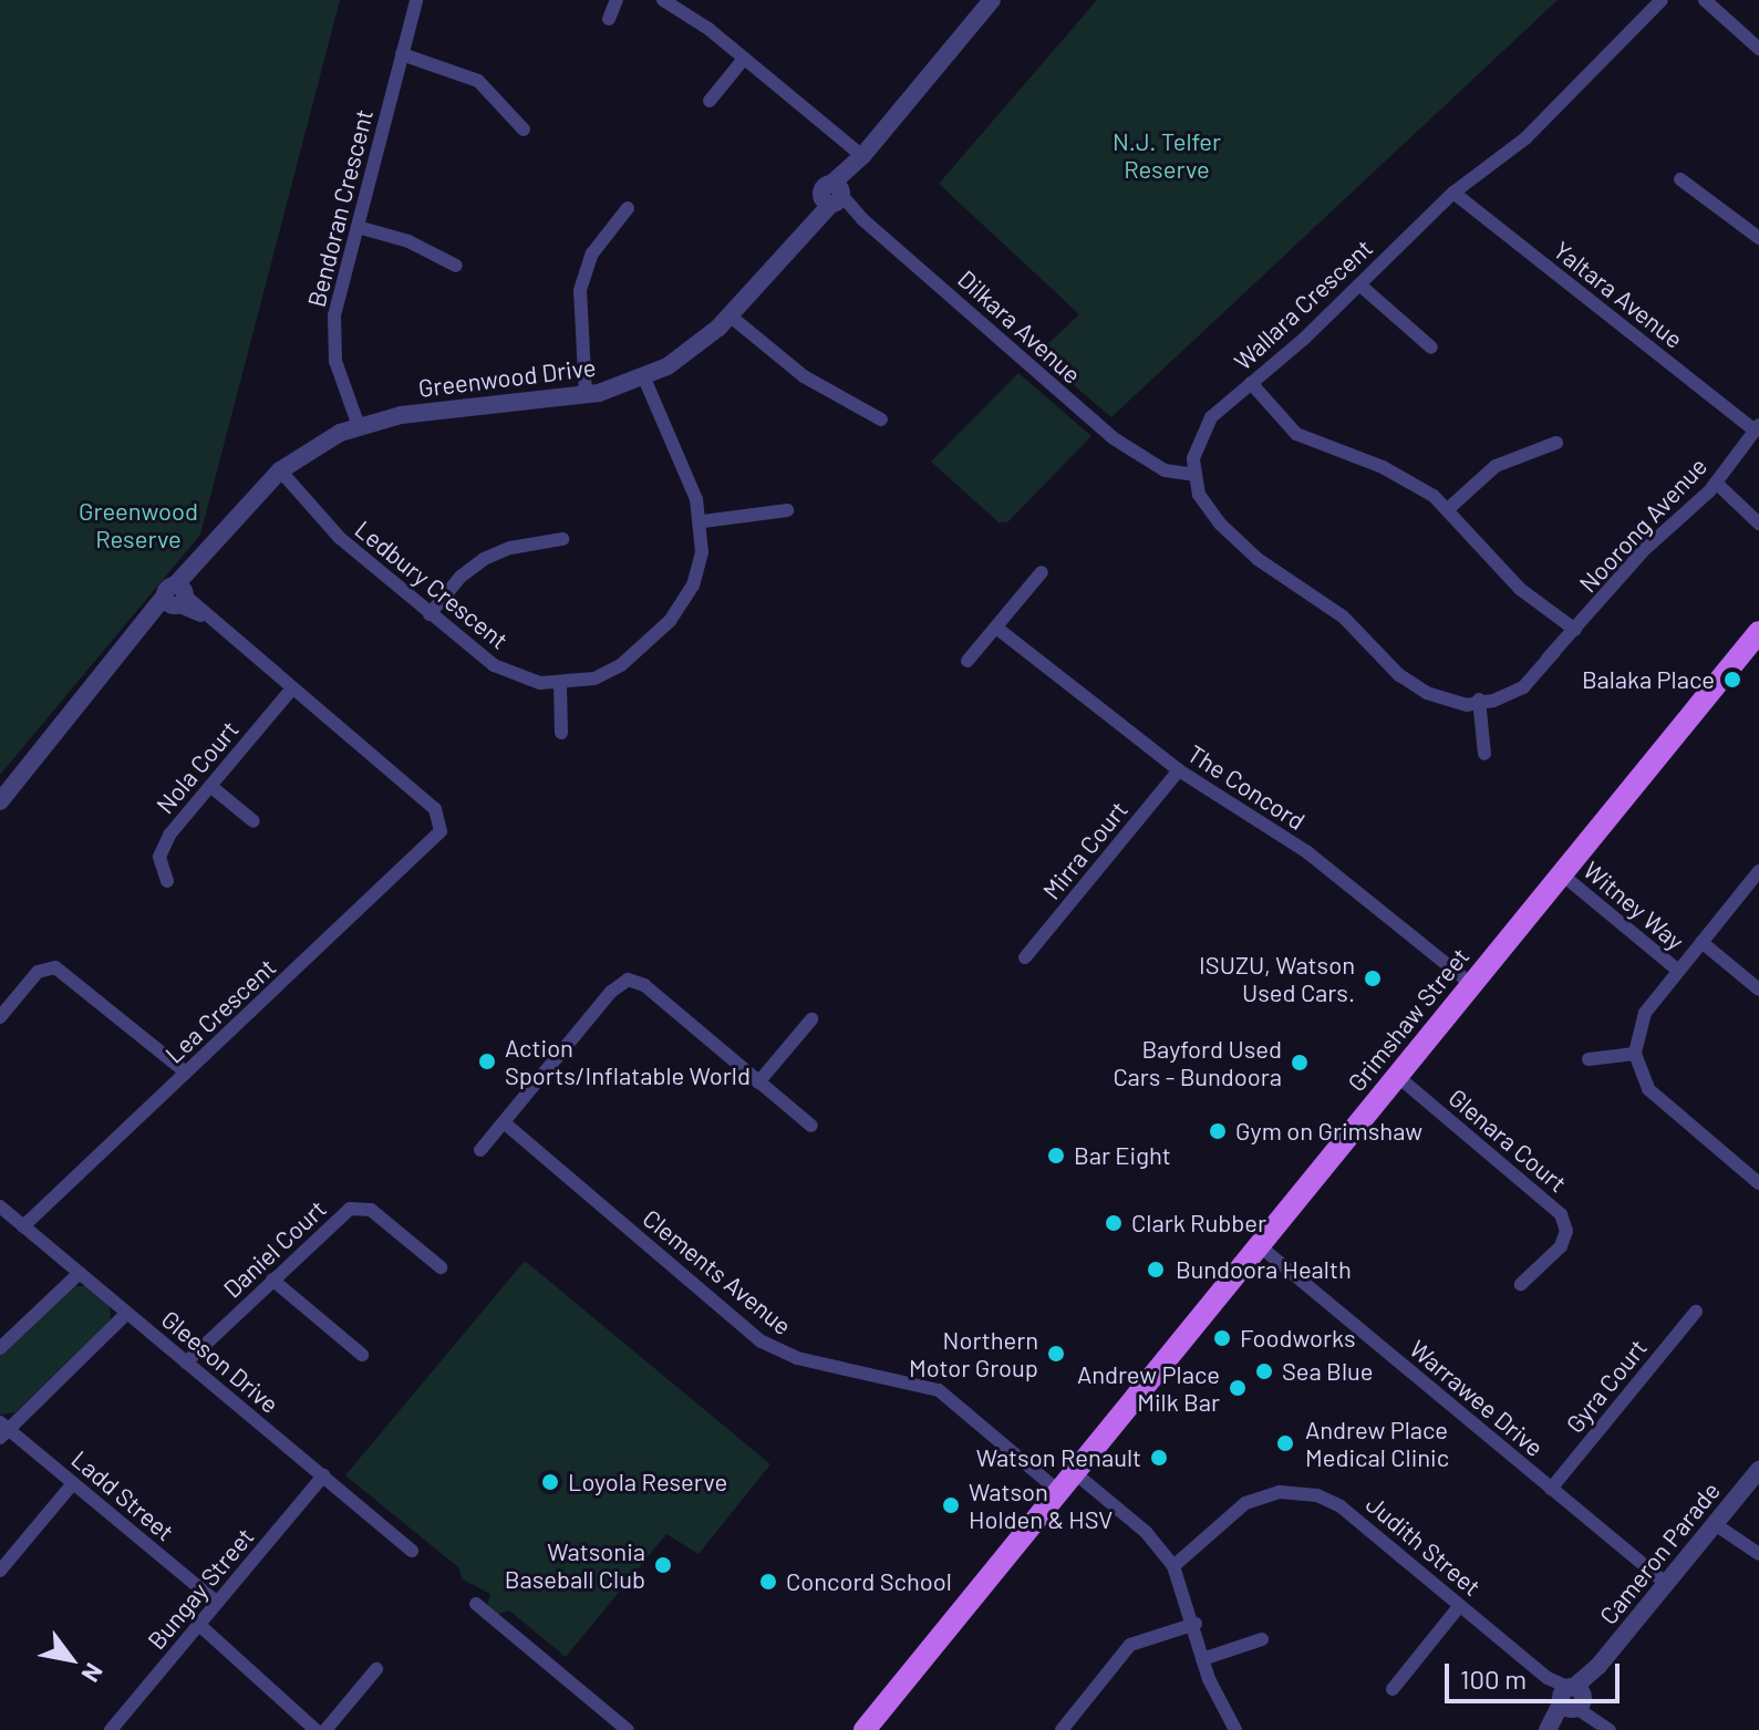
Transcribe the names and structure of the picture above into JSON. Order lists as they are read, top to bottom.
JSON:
{
  "streets": {
    "main road": ["Grimshaw Street"],
    "street": [
      "Bendoran Crescent",
      "Yaltara Avenue",
      "Wallara Crescent",
      "Dilkara Avenue",
      "Greenwood Drive",
      "Noorong Avenue",
      "Ledbury Crescent",
      "Nola Court",
      "The Concord",
      "Mirra Court",
      "Witney Way",
      "Lea Crescent",
      "Glenara Court",
      "Daniel Court",
      "Clements Avenue",
      "Gleeson Drive",
      "Gyra Court",
      "Warrawee Drive",
      "Ladd Street",
      "Judith Street",
      "Cameron Parade",
      "Bungay Street"
    ]
  },
  "crossings": [
    ["Bendoran Crescent", "Greenwood Drive"],
    ["Yaltara Avenue", "Wallara Crescent"],
    ["Yaltara Avenue", "Noorong Avenue"],
    ["Wallara Crescent", "Dilkara Avenue"],
    ["Dilkara Avenue", "Greenwood Drive"],
    ["Greenwood Drive", "Ledbury Crescent"],
    ["The Concord", "Mirra Court"],
    ["The Concord", "Grimshaw Street"],
    ["Witney Way", "Grimshaw Street"],
    ["Lea Crescent", "Gleeson Drive"],
    ["Grimshaw Street", "Glenara Court"],
    ["Grimshaw Street", "Clements Avenue"],
    ["Grimshaw Street", "Warrawee Drive"],
    ["Daniel Court", "Gleeson Drive"],
    ["Gleeson Drive", "Bungay Street"],
    ["Gyra Court", "Warrawee Drive"],
    ["Warrawee Drive", "Cameron Parade"],
    ["Ladd Street", "Bungay Street"],
    ["Judith Street", "Cameron Parade"]
  ],
  "parks": ["N.J. Telfer Reserve", "Greenwood Reserve"],
  "places": [
    "Balaka Place",
    "ISUZU, Watson Used Cars.",
    "Action Sports/Inflatable World",
    "Bayford Used Cars - Bundoora",
    "Gym on Grimshaw",
    "Bar Eight",
    "Clark Rubber",
    "Bundoora Health",
    "Foodworks",
    "Northern Motor Group",
    "Sea Blue",
    "Andrew Place Milk Bar",
    "Andrew Place Medical Clinic",
    "Watson Renault",
    "Loyola Reserve",
    "Watson Holden & HSV",
    "Watsonia Baseball Club",
    "Concord School"
  ],
  "scale_bar": "100 m",
  "north": "bottom right"
}
